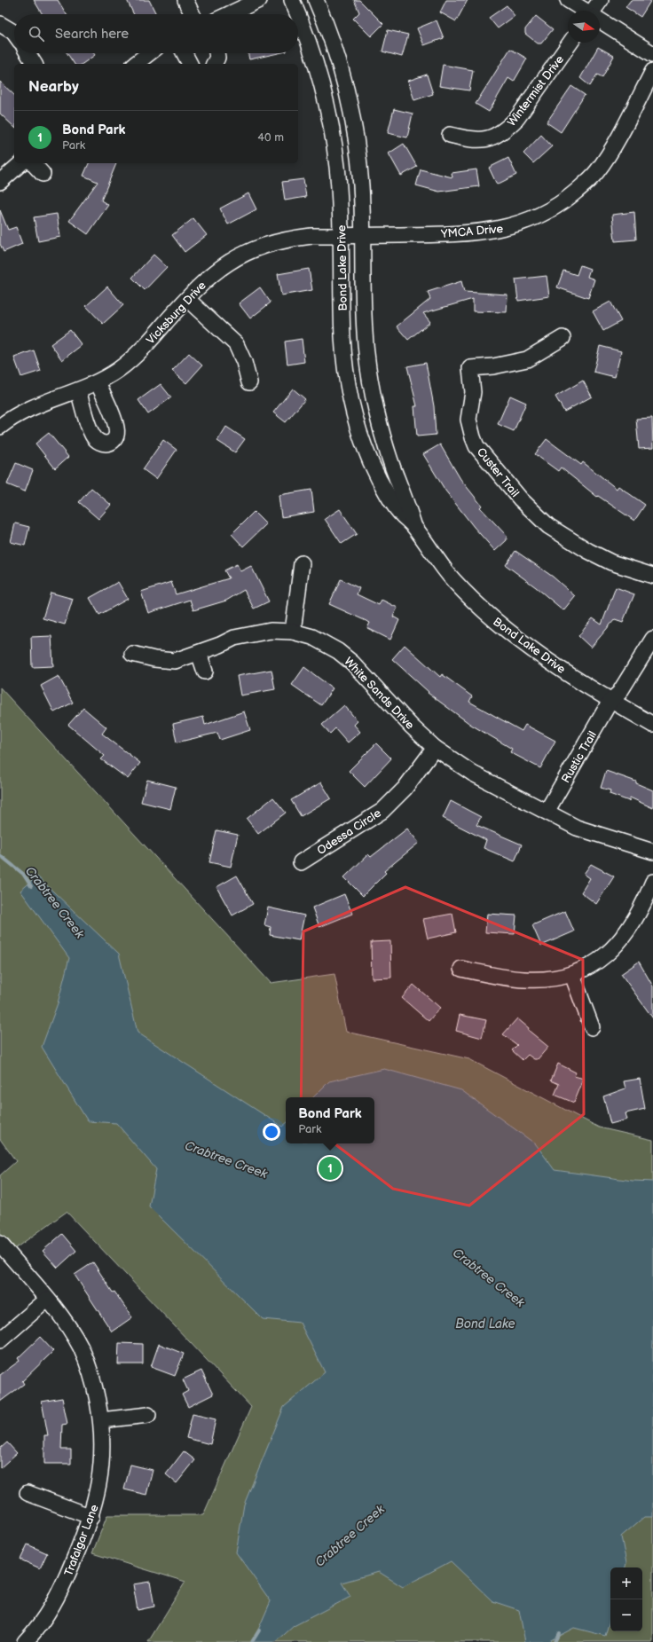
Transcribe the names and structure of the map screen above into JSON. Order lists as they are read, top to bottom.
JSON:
{
  "streets": {
    "street": [
      "Wintermist Drive",
      "YMCA Drive",
      "Bond Lake Drive",
      "Vicksburg Drive",
      "Custer Trail",
      "White Sands Drive",
      "Rustic Trail",
      "Odessa Circle",
      "Trafalgar Lane"
    ]
  },
  "crossings": [
    ["YMCA Drive", "Bond Lake Drive"],
    ["YMCA Drive", "Vicksburg Drive"],
    ["Bond Lake Drive", "Vicksburg Drive"],
    ["Bond Lake Drive", "Rustic Trail"],
    ["White Sands Drive", "Rustic Trail"],
    ["White Sands Drive", "Odessa Circle"]
  ],
  "water": ["Crabtree Creek", "Bond Lake"],
  "north": "right",
  "page": {
    "search": "Search here",
    "heading": "Nearby",
    "list": [
      {
        "mark": "1",
        "name": "Bond Park",
        "note": "Park",
        "value": "40 m"
      }
    ],
    "popup": ["Bond Park", "Park"],
    "pins": "1",
    "map_buttons": ["+", "−"]
  }
}
